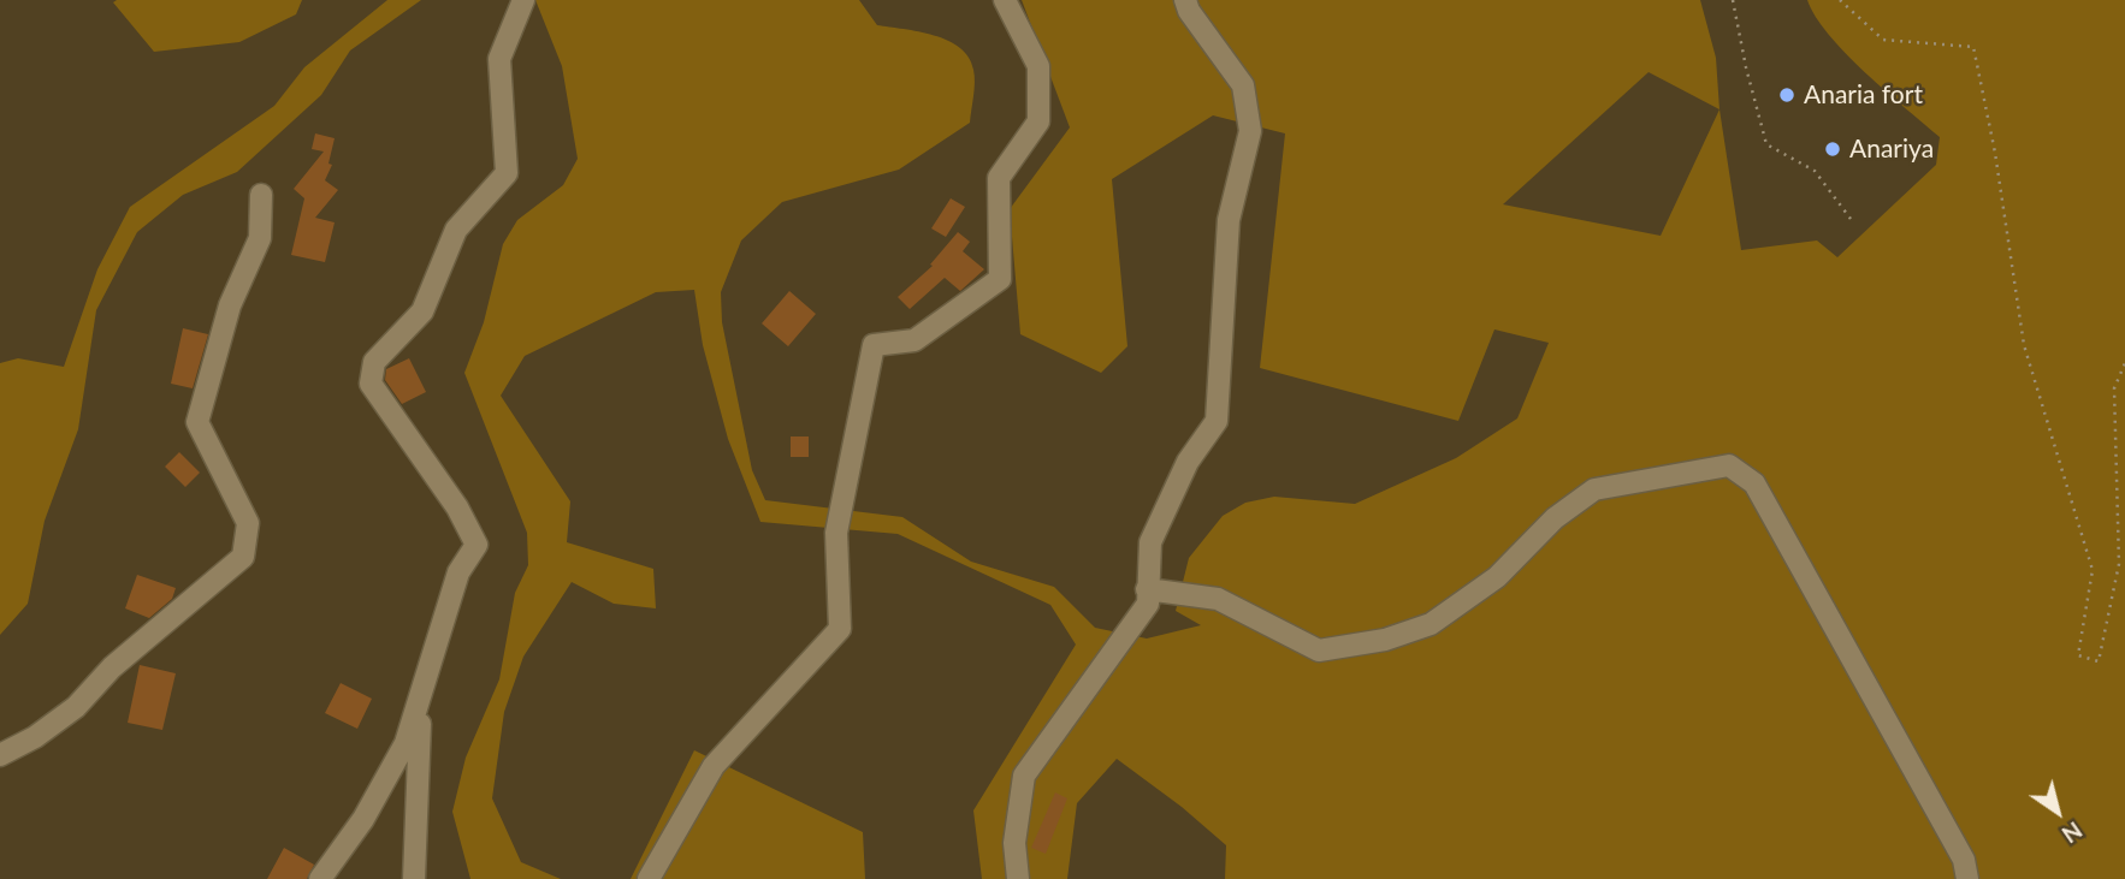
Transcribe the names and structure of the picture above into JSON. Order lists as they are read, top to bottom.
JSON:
{
  "places": ["Anaria fort", "Anariya"],
  "north": "bottom right"
}
